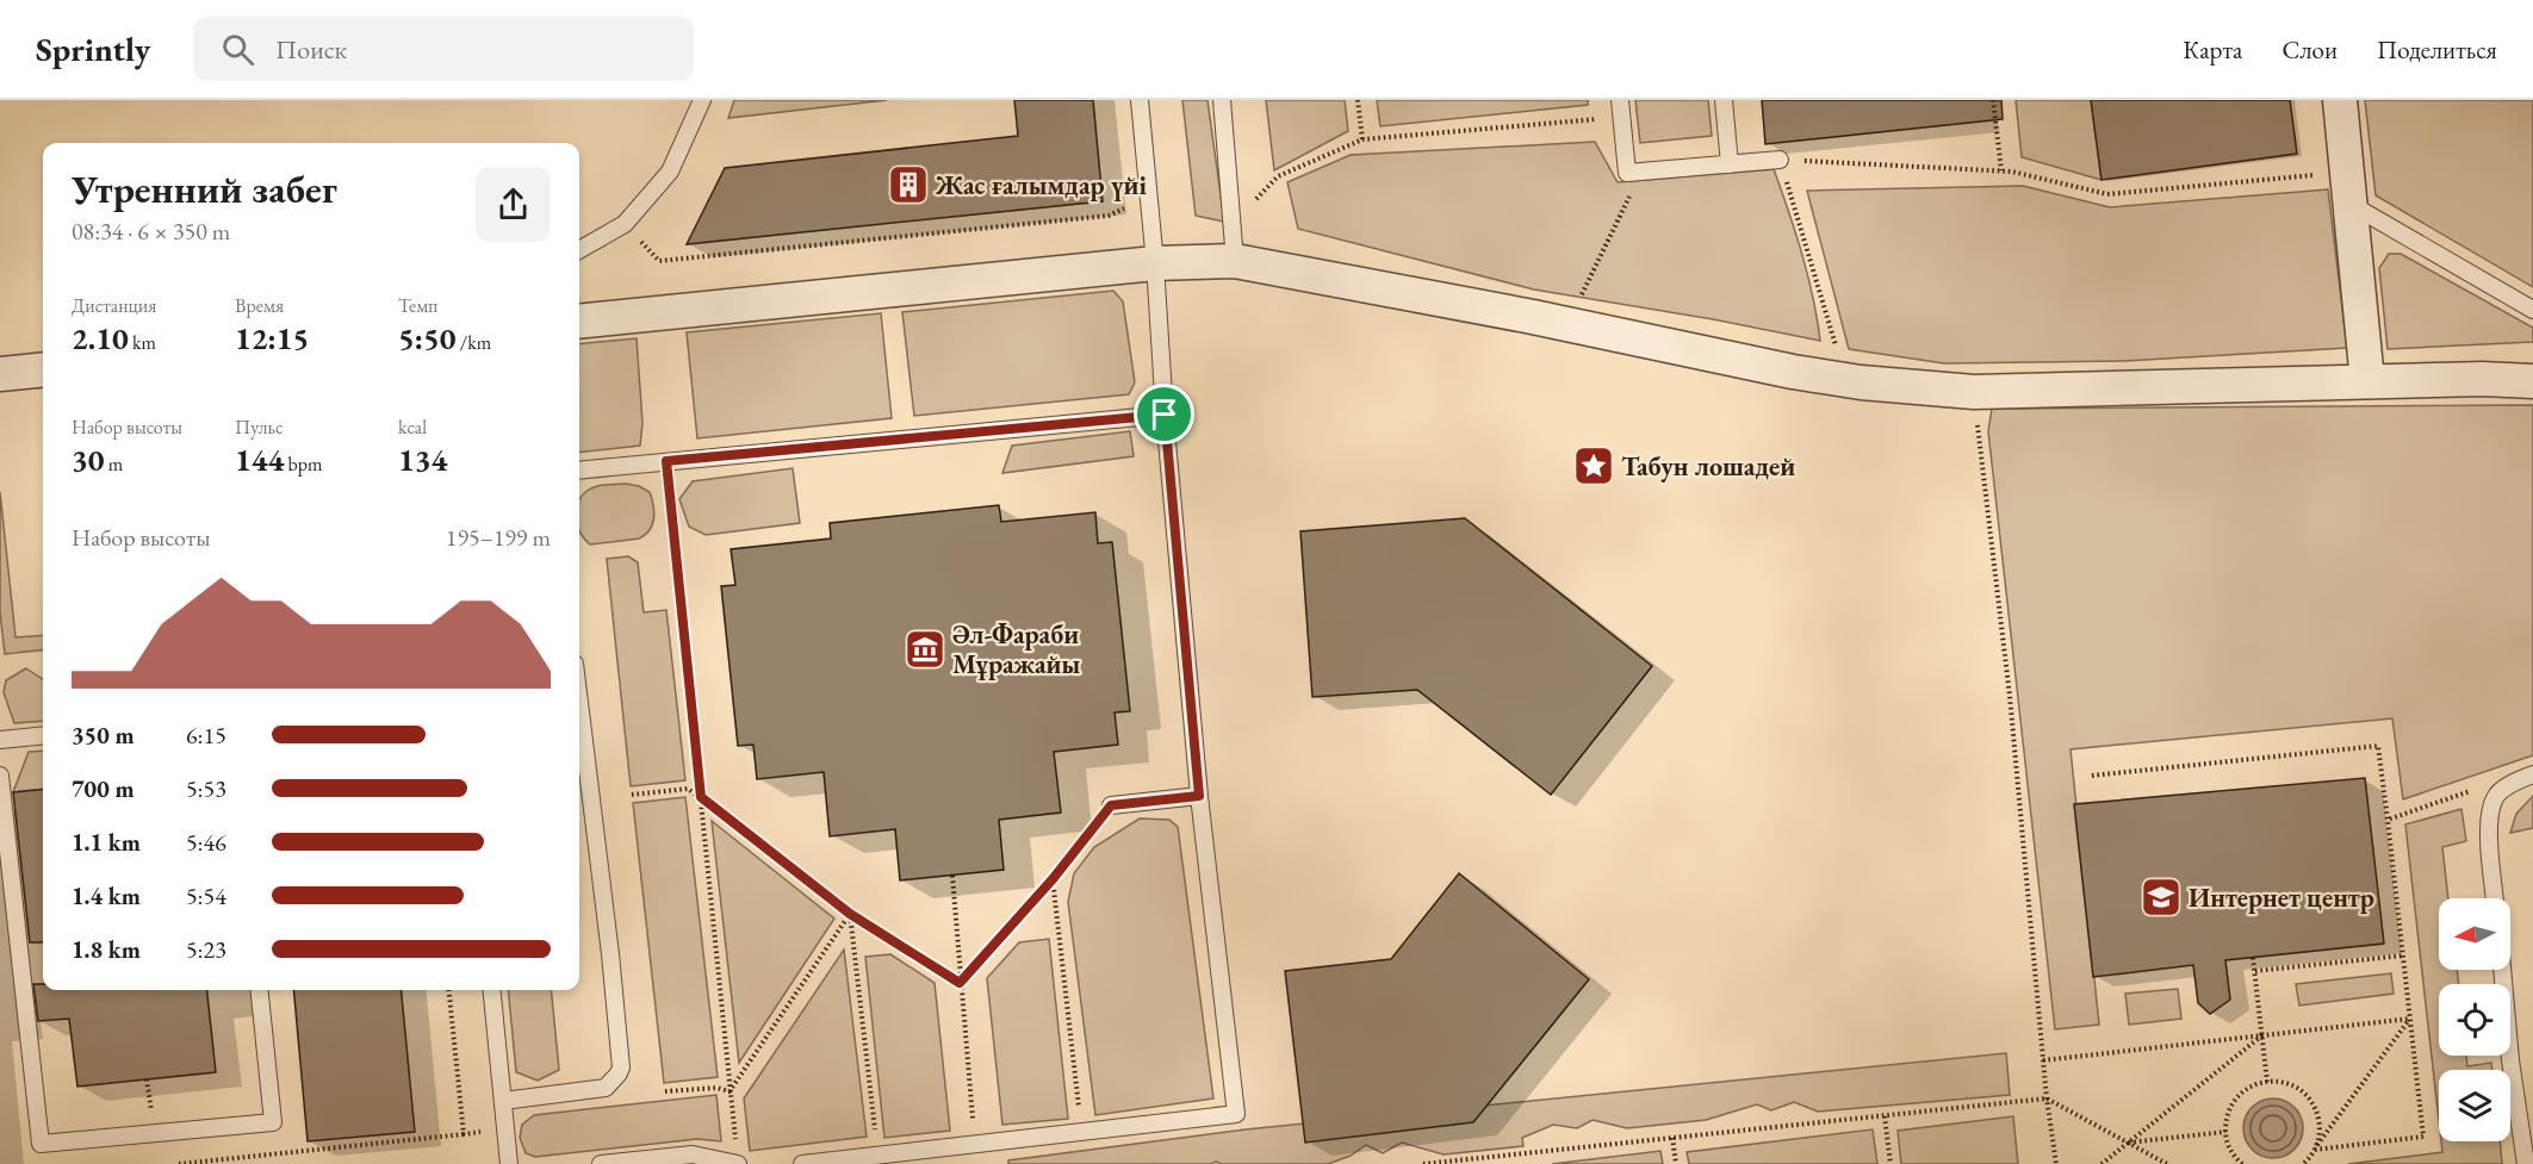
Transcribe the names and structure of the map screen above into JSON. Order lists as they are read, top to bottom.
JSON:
{
  "places": {
    "building": ["Жас ғалымдар үйі"],
    "place": ["Табун лошадей"],
    "museum": ["Әл-Фараби Мұражайы"],
    "school or university": ["Интернет центр"]
  },
  "north": "left",
  "page": {
    "header": "Sprintly",
    "search": "Поиск",
    "nav": ["Карта", "Слои", "Поделиться"],
    "heading": ["Утренний забег", "08:34 · 6 × 350 m"],
    "stats": [
      ["Дистанция", "2.10 km"],
      ["Время", "12:15"],
      ["Темп", "5:50 /km"],
      ["Набор высоты", "30 m"],
      ["Пульс", "144 bpm"],
      ["kcal", "134"]
    ],
    "chart": ["Набор высоты", "195–199 m"],
    "list": [
      {
        "name": "350 m",
        "note": "6:15"
      },
      {
        "name": "700 m",
        "note": "5:53"
      },
      {
        "name": "1.1 km",
        "note": "5:46"
      },
      {
        "name": "1.4 km",
        "note": "5:54"
      },
      {
        "name": "1.8 km",
        "note": "5:23"
      }
    ]
  }
}
